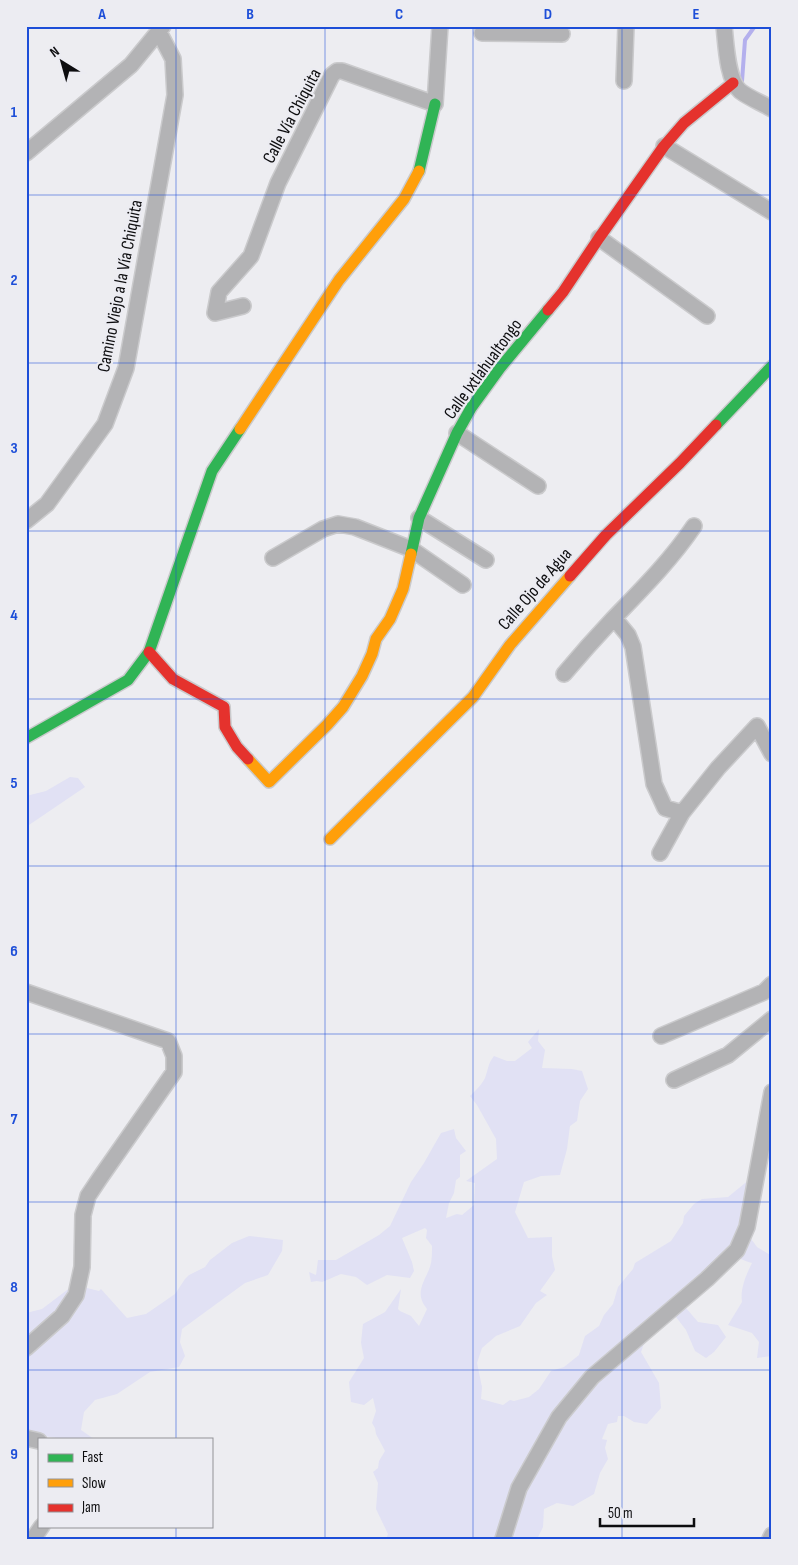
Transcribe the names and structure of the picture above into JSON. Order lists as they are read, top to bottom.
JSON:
{
  "streets": {
    "street": [
      "Calle Vía Chiquita",
      "Camino Viejo a la Vía Chiquita",
      "Calle Ixtlahualtongo",
      "Calle Ojo de Agua"
    ]
  },
  "legend": ["Fast", "Slow", "Jam"],
  "scale_bar": "50 m",
  "north": "top left",
  "grid": {
    "columns": [
      "A",
      "B",
      "C",
      "D",
      "E"
    ],
    "rows": [
      "1",
      "2",
      "3",
      "4",
      "5",
      "6",
      "7",
      "8",
      "9"
    ]
  }
}
